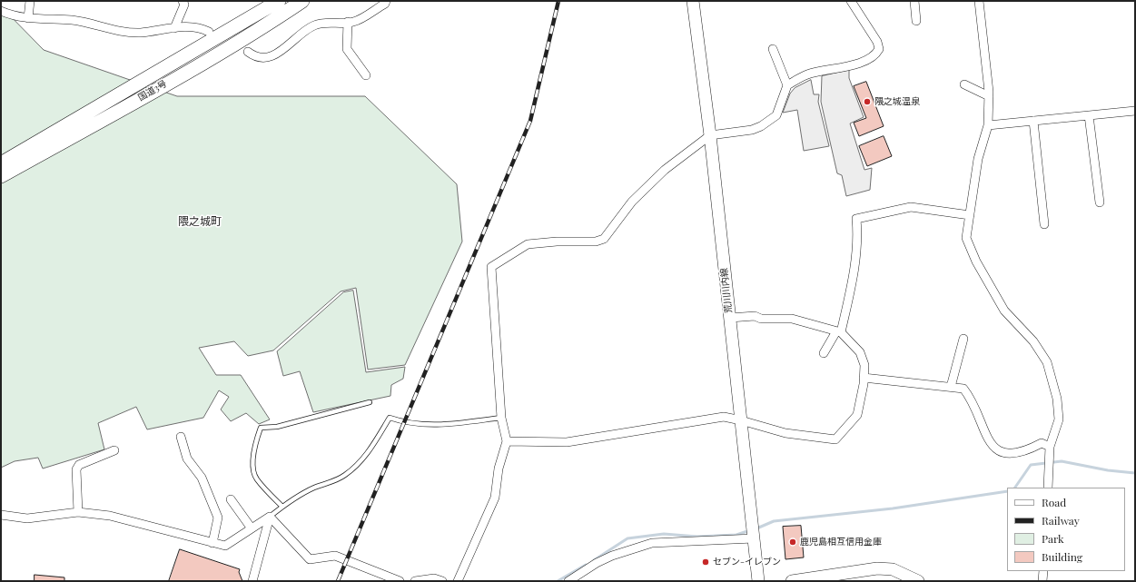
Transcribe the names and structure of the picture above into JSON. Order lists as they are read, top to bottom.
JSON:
{
  "streets": {
    "highway": ["国道3号"],
    "main road": ["荒川川内線"]
  },
  "districts": ["隈之城町"],
  "places": ["隈之城温泉", "鹿児島相互信用金庫", "セブン-イレブン"],
  "legend": [
    "Road",
    "Railway",
    "Park",
    "Building"
  ]
}
